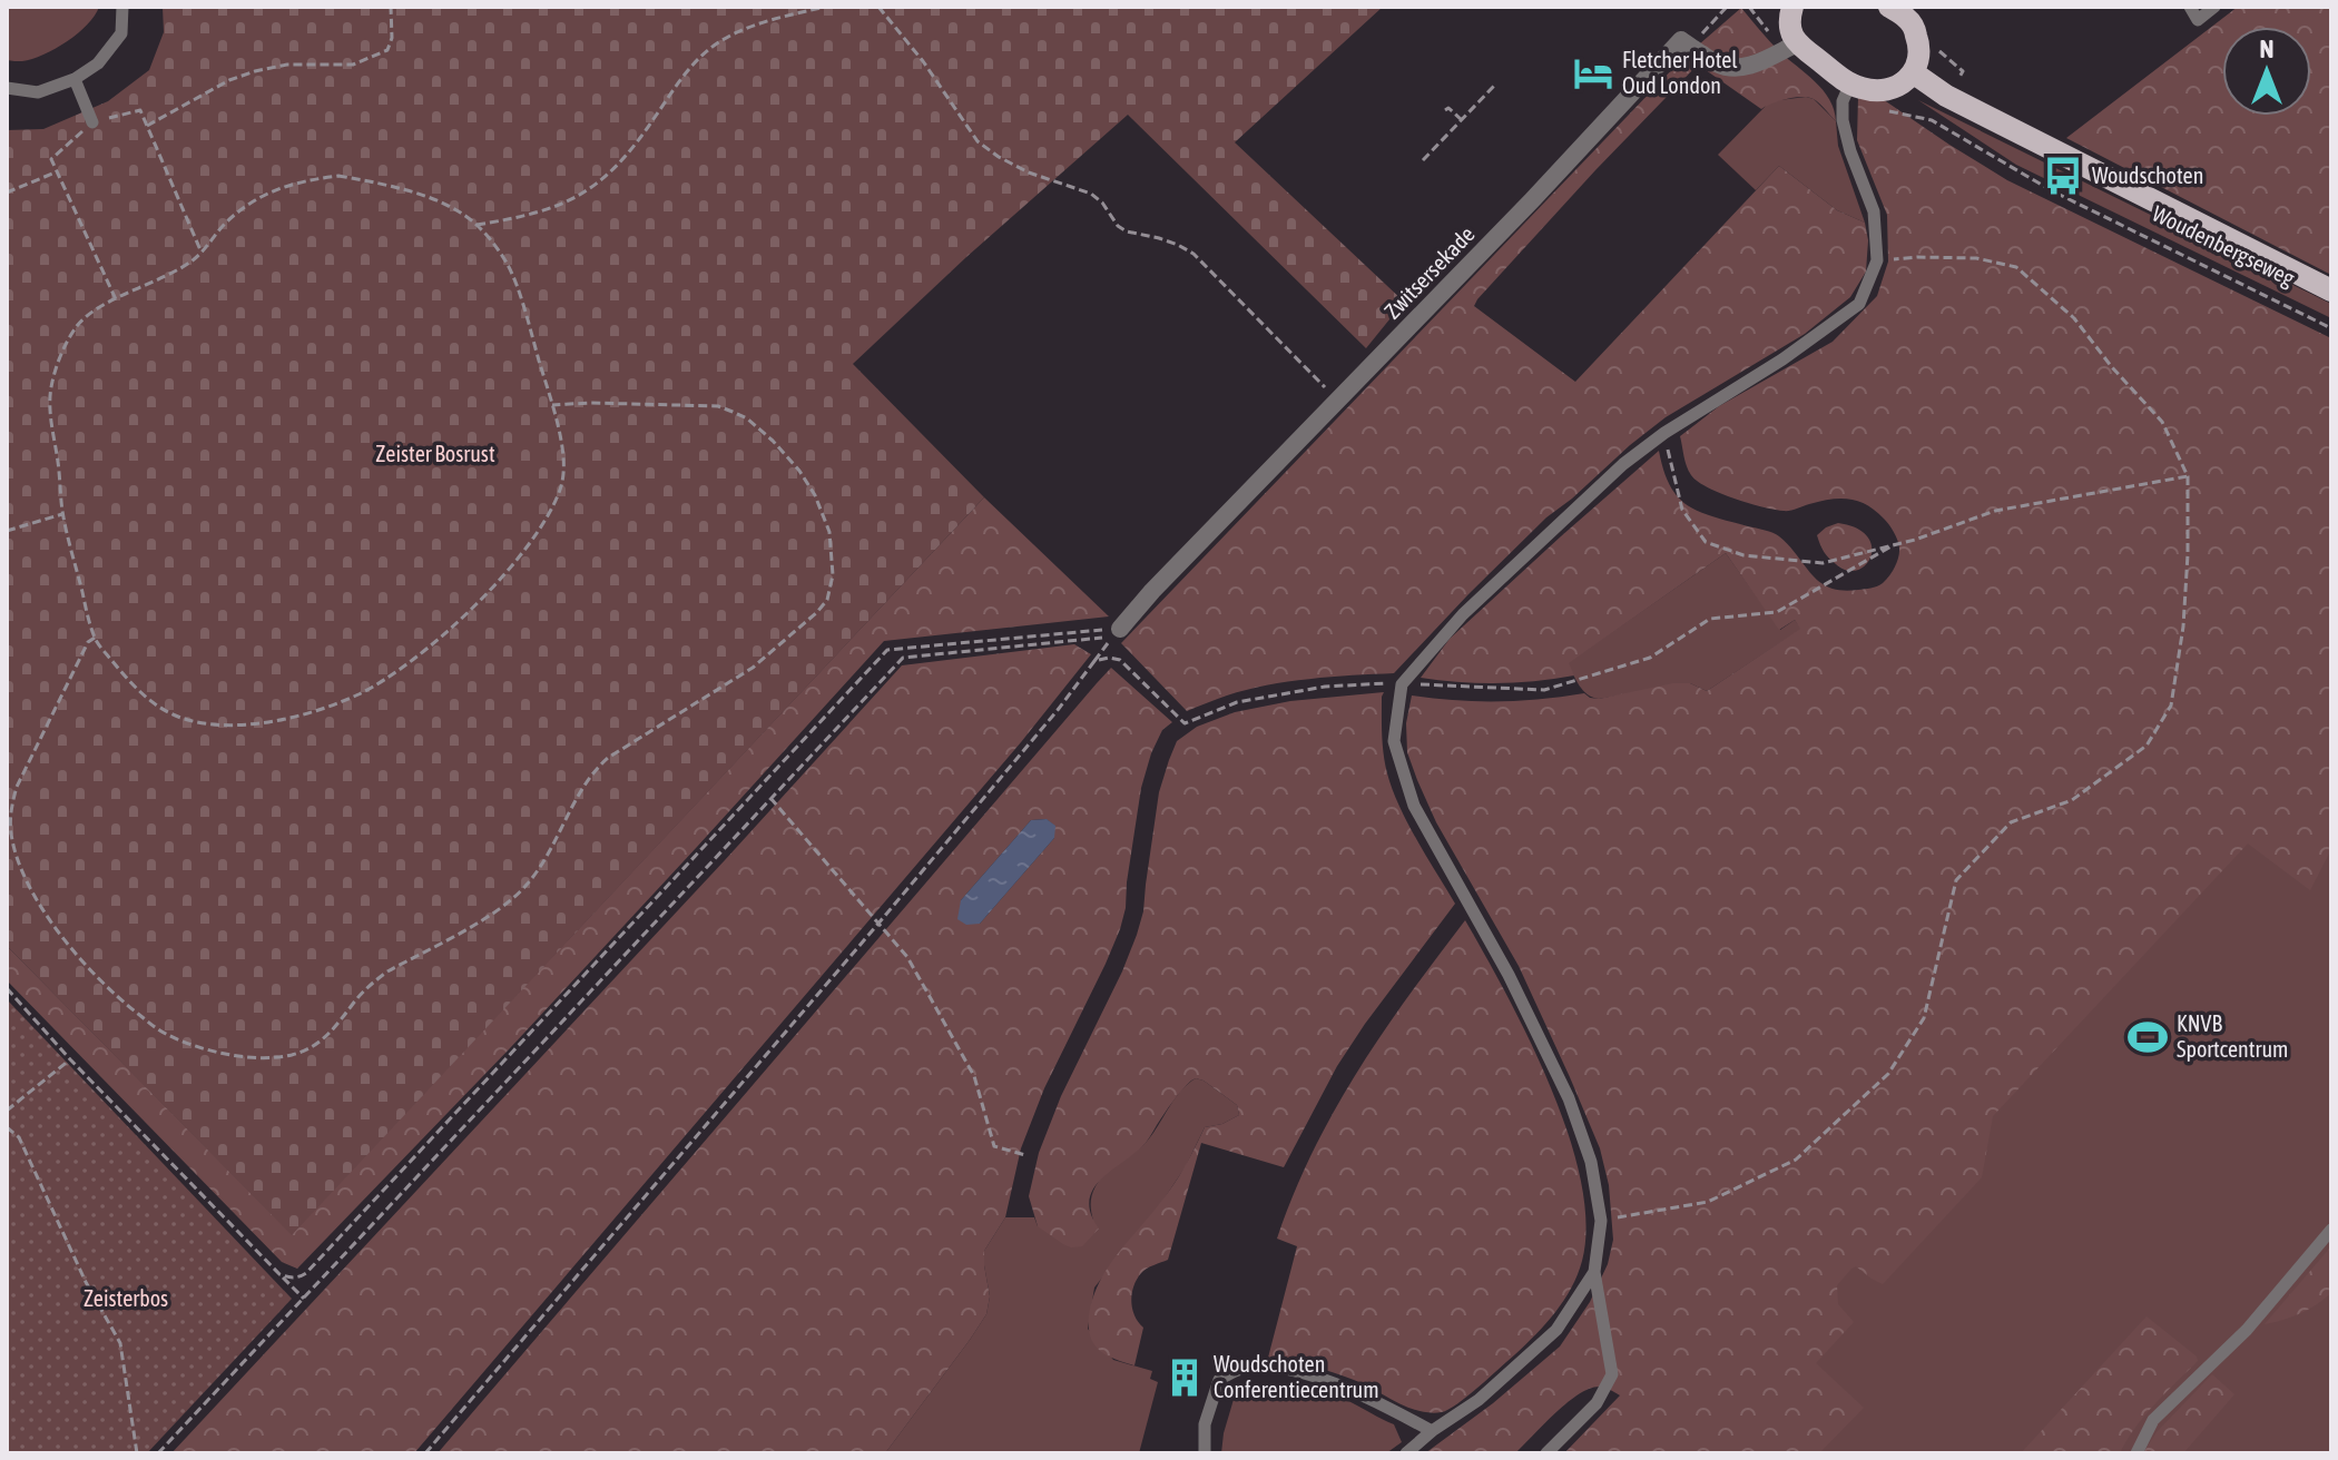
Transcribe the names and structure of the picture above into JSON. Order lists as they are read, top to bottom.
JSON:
{
  "streets": {
    "main road": ["Woudenbergseweg"],
    "street": ["Zwitsersekade"]
  },
  "parks": ["Zeister Bosrust", "Zeisterbos"],
  "places": {
    "hotel": ["Fletcher Hotel Oud London"],
    "bus stop": ["Woudschoten"],
    "sports": ["KNVB Sportcentrum"],
    "building": ["Woudschoten Conferentiecentrum"]
  },
  "north": "top"
}
